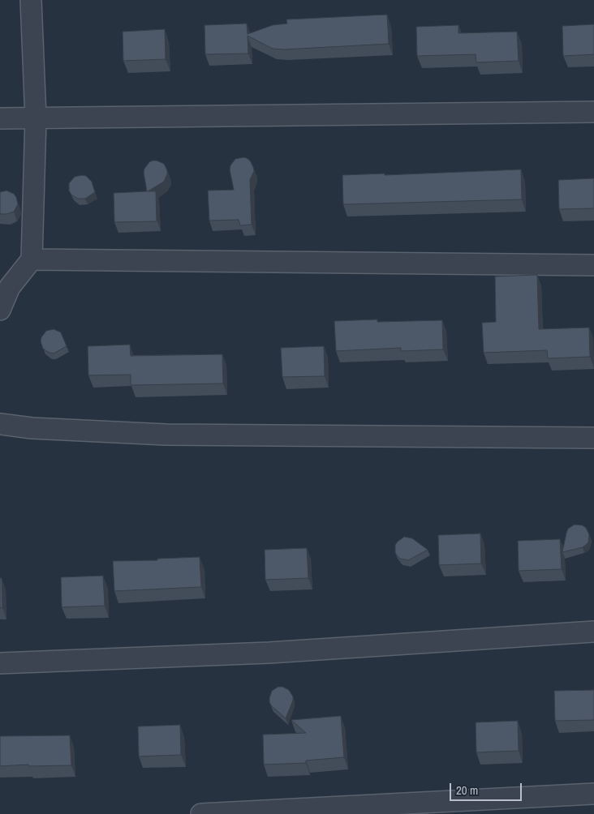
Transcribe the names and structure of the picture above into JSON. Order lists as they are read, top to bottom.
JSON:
{
  "scale_bar": "20 m"
}
